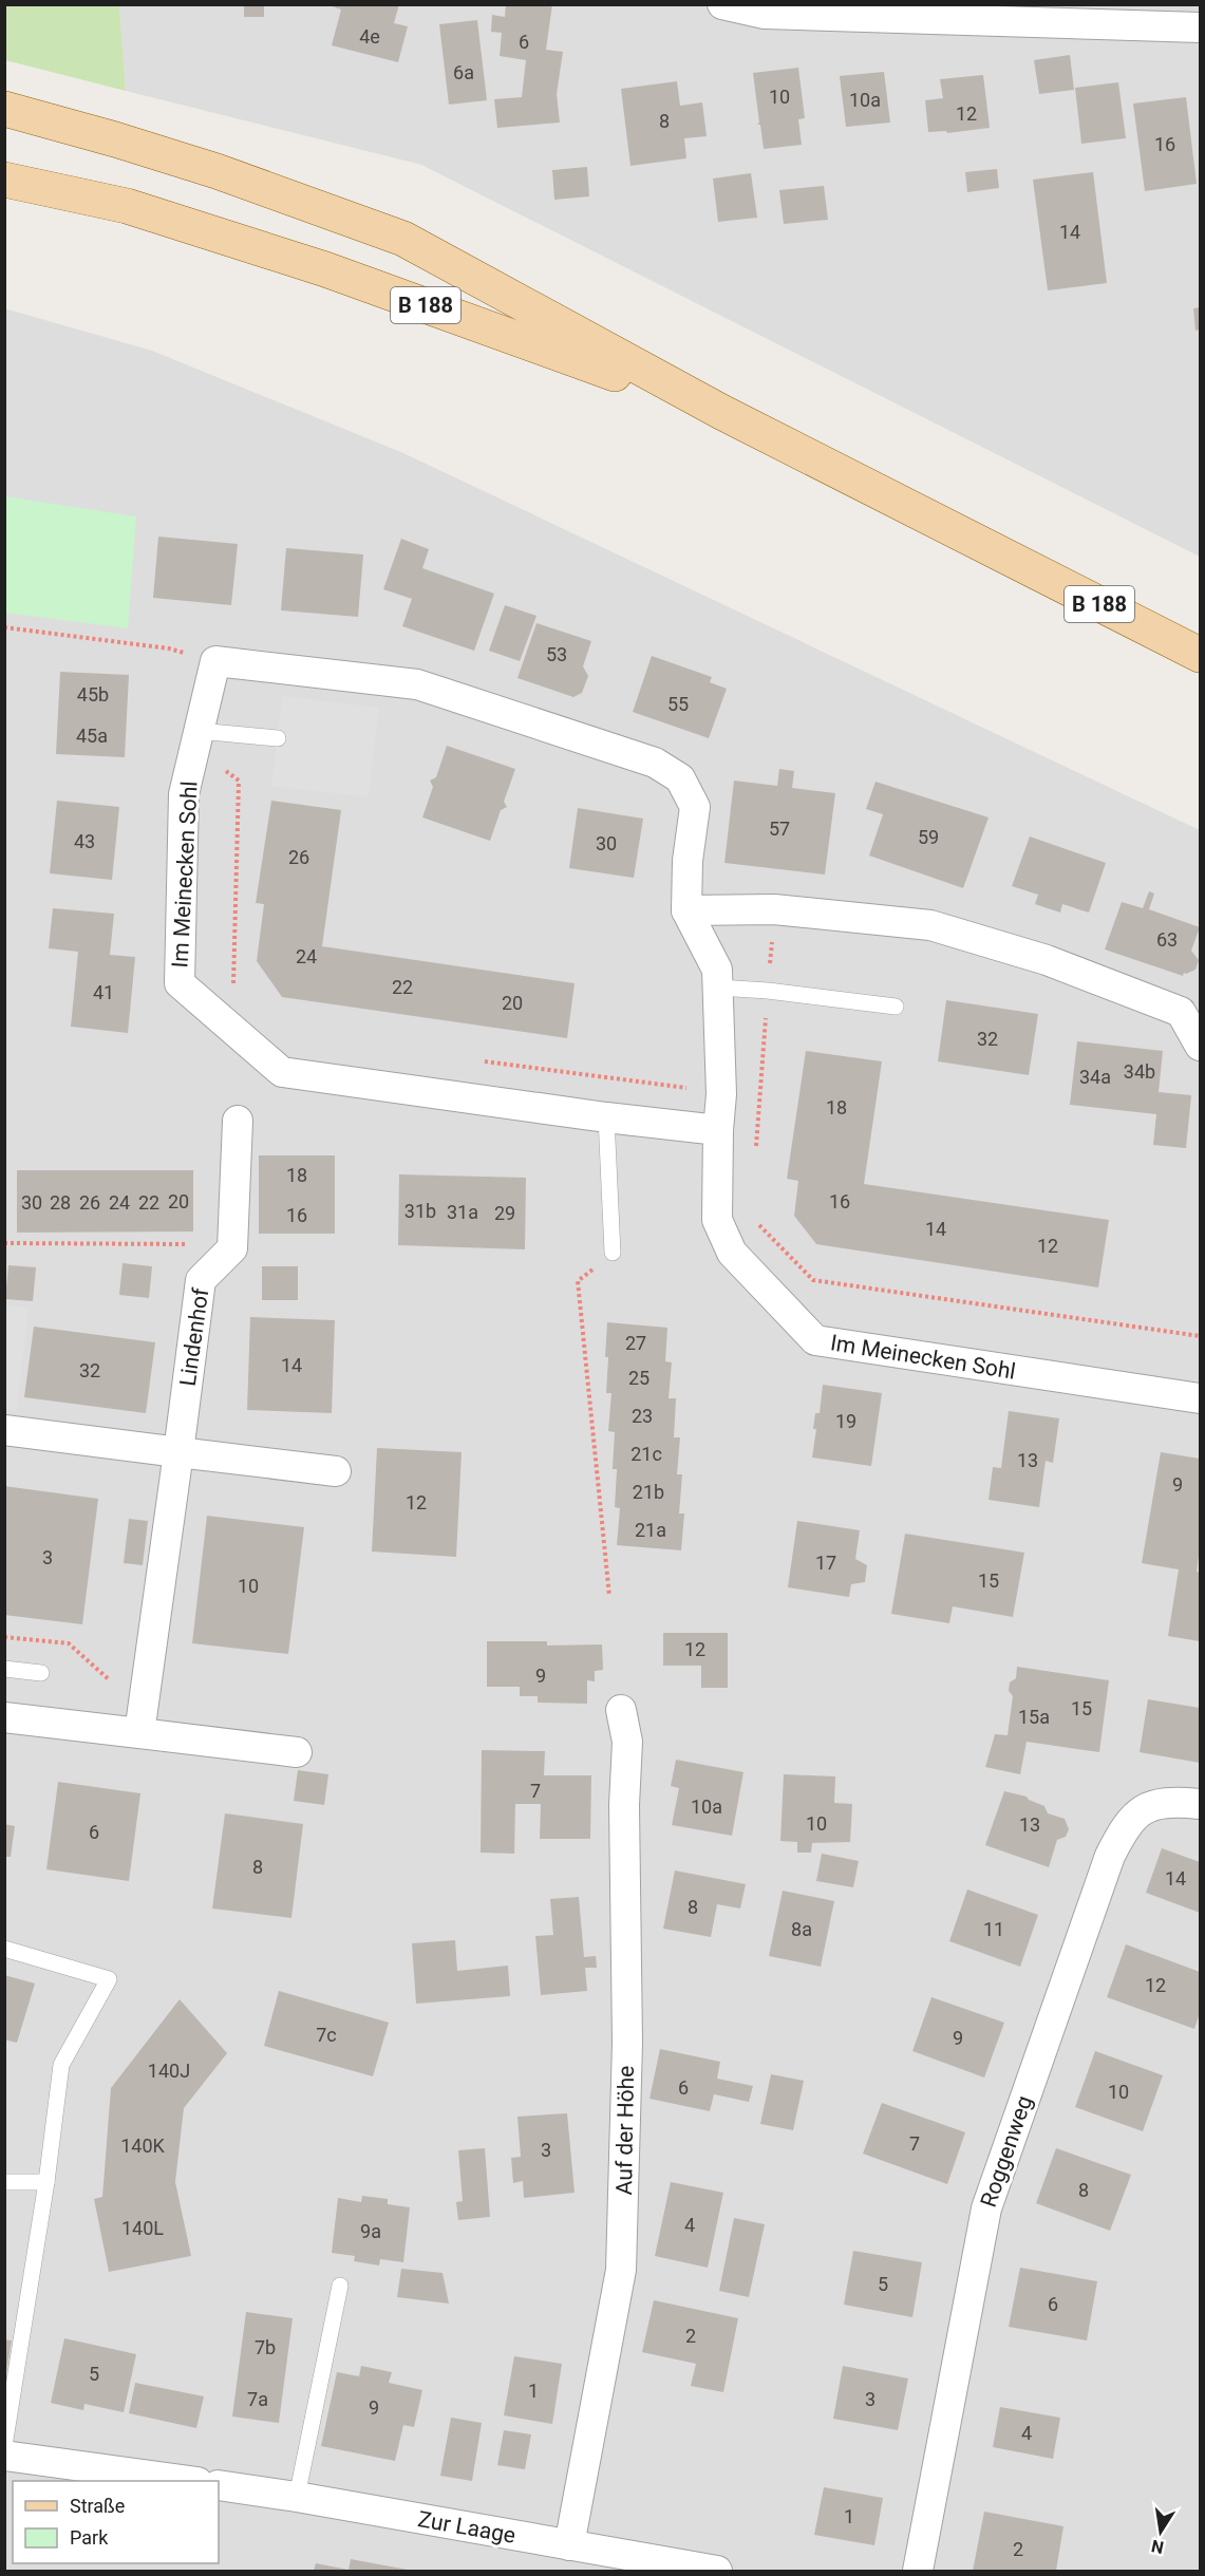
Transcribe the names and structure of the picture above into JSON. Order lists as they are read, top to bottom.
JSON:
{
  "streets": {
    "main road": ["B 188"],
    "street": [
      "Im Meinecken Sohl",
      "Lindenhof",
      "Auf der Höhe",
      "Roggenweg",
      "Zur Laage"
    ]
  },
  "crossings": [
    ["Auf der Höhe", "Zur Laage"]
  ],
  "house_numbers": [
    "4e",
    "6",
    "6a",
    "10",
    "10a",
    "12",
    "8",
    "16",
    "14",
    "53",
    "45b",
    "55",
    "45a",
    "57",
    "59",
    "43",
    "30",
    "26",
    "63",
    "24",
    "22",
    "41",
    "20",
    "32",
    "34b",
    "34a",
    "18",
    "18",
    "20",
    "16",
    "30",
    "28",
    "26",
    "24",
    "22",
    "31b",
    "31a",
    "29",
    "16",
    "14",
    "12",
    "27",
    "14",
    "32",
    "25",
    "23",
    "19",
    "21c",
    "13",
    "9",
    "21b",
    "12",
    "21a",
    "3",
    "17",
    "15",
    "10",
    "12",
    "9",
    "15",
    "15a",
    "7",
    "10a",
    "10",
    "13",
    "6",
    "8",
    "14",
    "8",
    "8a",
    "11",
    "12",
    "7c",
    "9",
    "140J",
    "6",
    "10",
    "7",
    "140K",
    "3",
    "8",
    "4",
    "140L",
    "9a",
    "5",
    "6",
    "2",
    "7b",
    "5",
    "1",
    "7a",
    "3",
    "9",
    "4",
    "1",
    "2"
  ],
  "legend": ["Straße", "Park"],
  "north": "bottom"
}
